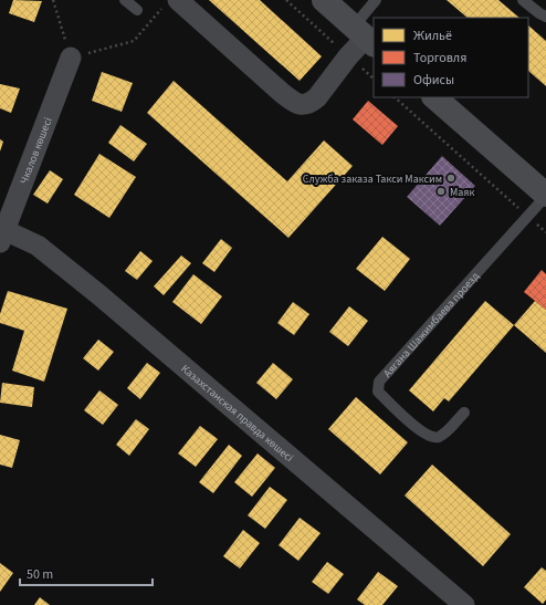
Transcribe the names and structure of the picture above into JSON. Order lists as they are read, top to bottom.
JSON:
{
  "streets": {
    "street": ["Чкалов көшесі", "Казахстанская правда көшесі"],
    "lane": ["Аягана Шажимбаева проезд"]
  },
  "crossings": [
    ["Чкалов көшесі", "Казахстанская правда көшесі"]
  ],
  "places": ["Служба заказа Такси Максим", "Маяк"],
  "legend": ["Жильё", "Торговля", "Офисы"],
  "scale_bar": "50 m"
}
